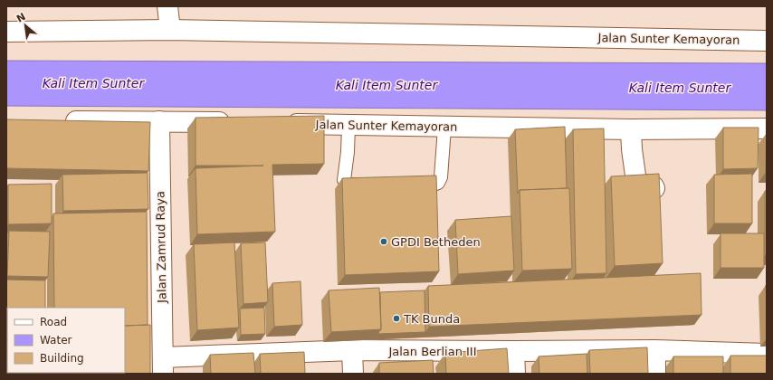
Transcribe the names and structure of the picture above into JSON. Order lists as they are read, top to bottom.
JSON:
{
  "streets": {
    "main road": ["Jalan Sunter Kemayoran", "Jalan Zamrud Raya", "Jalan Berlian III"]
  },
  "crossings": [
    ["Jalan Zamrud Raya", "Jalan Berlian III"]
  ],
  "water": ["Kali Item Sunter"],
  "places": ["GPDI Betheden", "TK Bunda"],
  "legend": ["Road", "Water", "Building"],
  "north": "top left"
}
